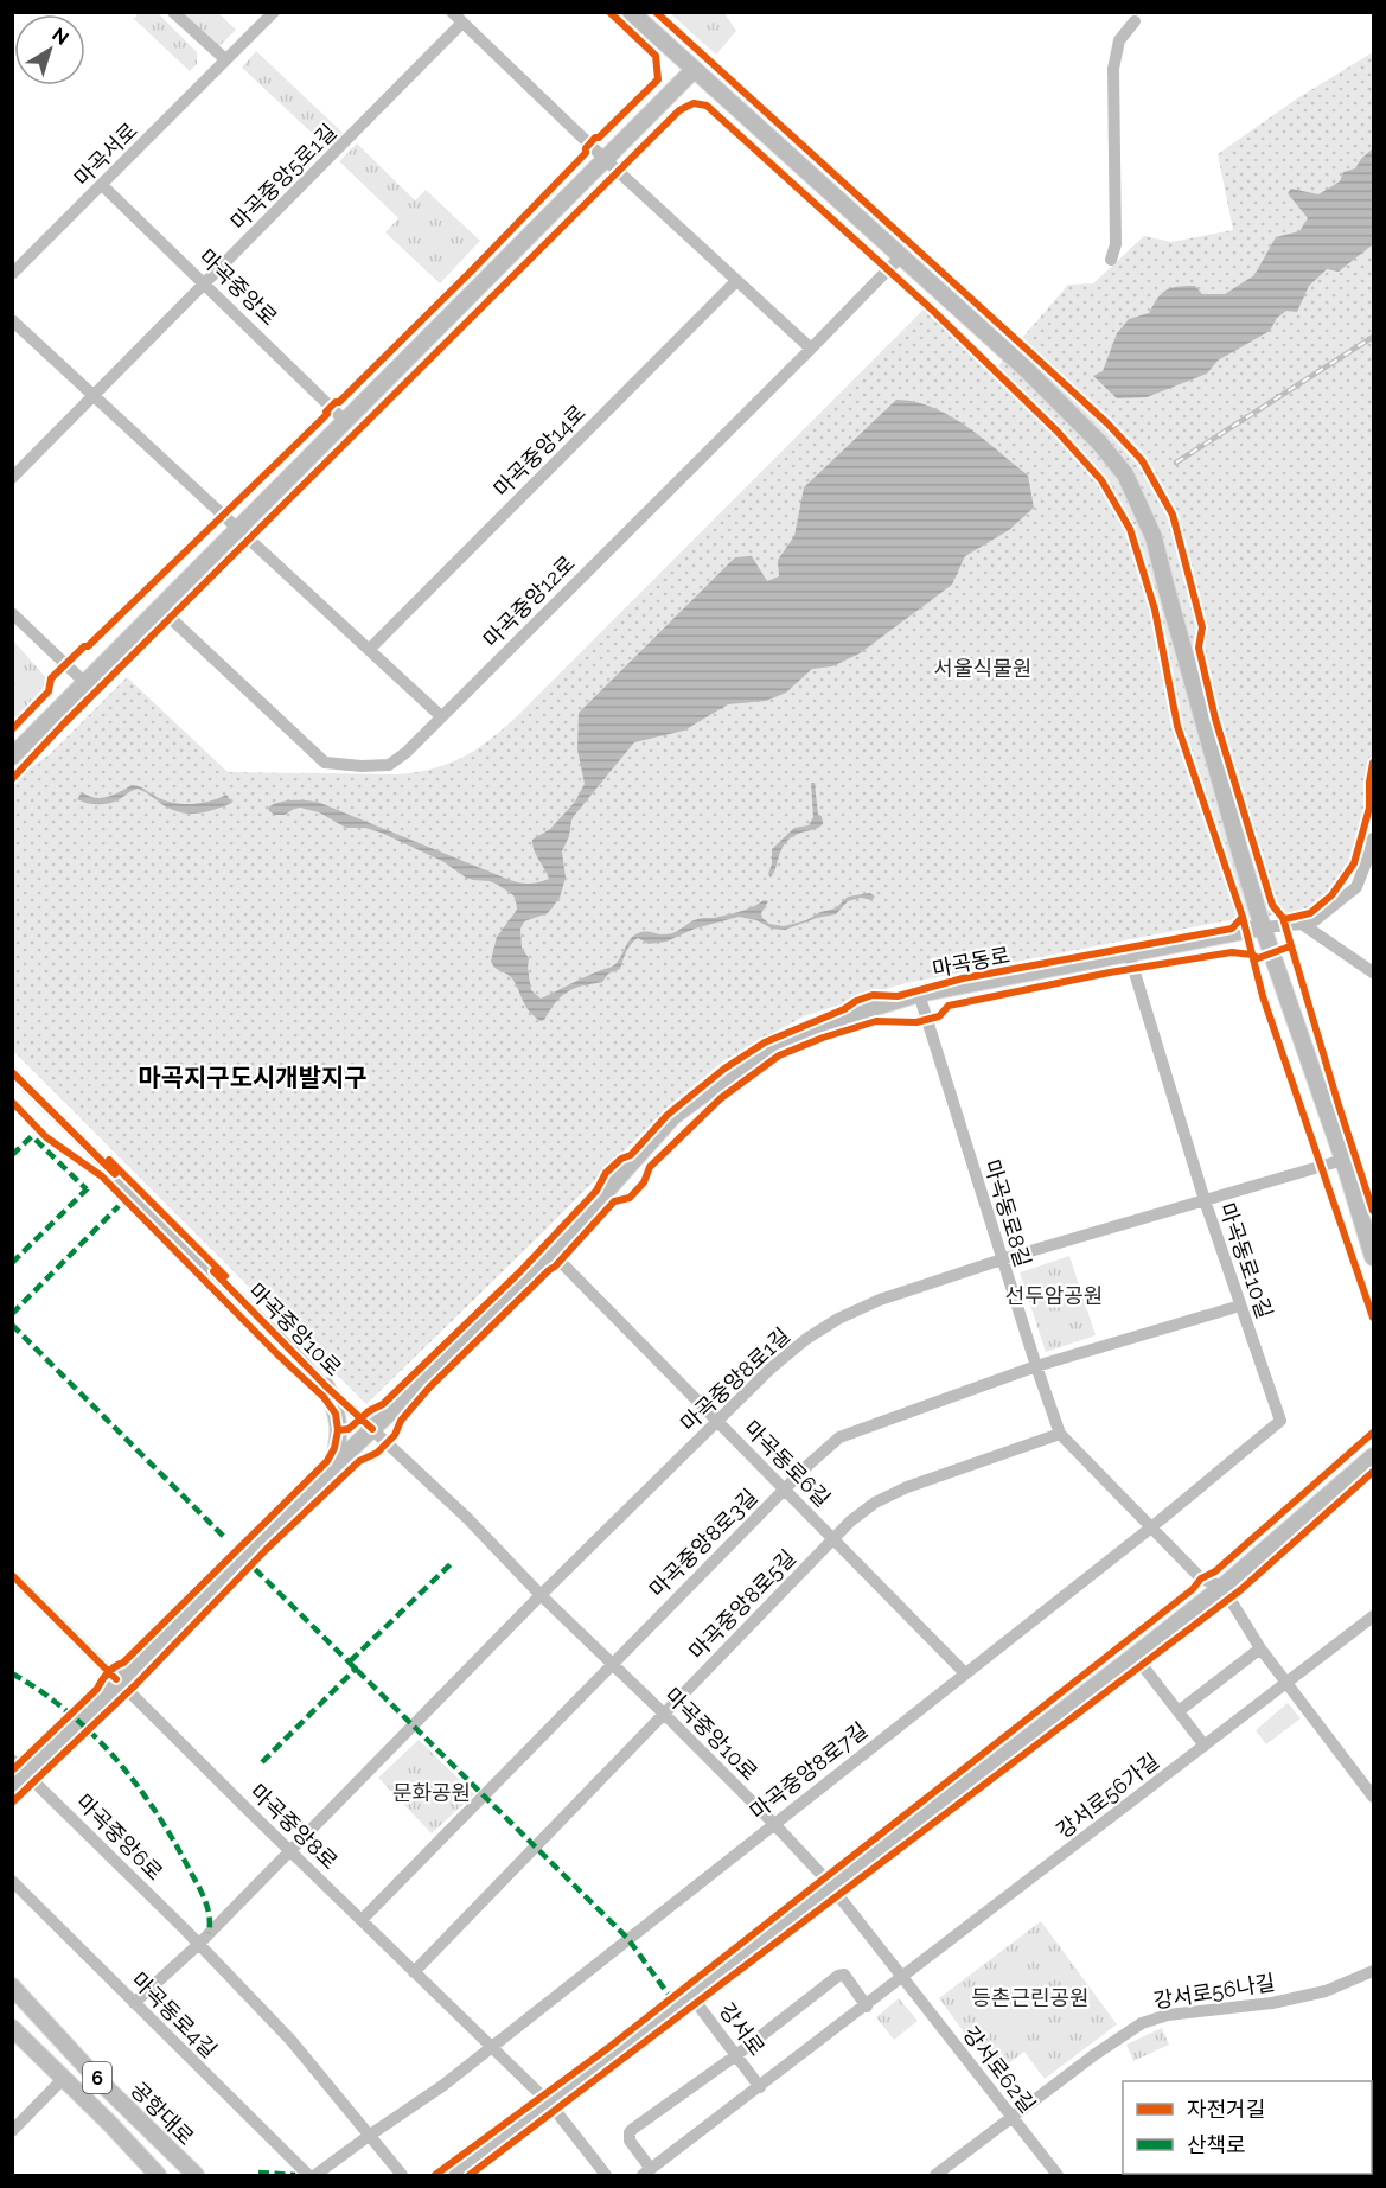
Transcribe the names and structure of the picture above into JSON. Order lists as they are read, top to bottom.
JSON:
{
  "streets": {
    "main road": [
      "마곡동로",
      "강서로",
      "6",
      "공항대로"
    ],
    "street": [
      "마곡서로",
      "마곡중앙5로1길",
      "마곡중앙로",
      "마곡중앙14로",
      "마곡중앙12로",
      "마곡동로8길",
      "마곡동로10길",
      "마곡중앙10로",
      "마곡중앙8로1길",
      "마곡동로6길",
      "마곡중앙8로3길",
      "마곡중앙8로5길",
      "마곡중앙8로7길",
      "강서로56가길",
      "마곡중앙8로",
      "마곡중앙6로",
      "강서로56나길",
      "마곡동로4길",
      "강서로62길"
    ]
  },
  "crossings": [
    ["마곡서로", "마곡중앙로"],
    ["마곡중앙5로1길", "마곡중앙로"],
    ["마곡동로", "마곡동로8길"],
    ["마곡동로", "마곡동로10길"],
    ["마곡동로", "마곡중앙10로"],
    ["마곡동로", "마곡동로6길"],
    ["마곡동로", "마곡중앙8로"],
    ["마곡동로", "마곡중앙6로"],
    ["마곡동로8길", "마곡동로10길"],
    ["마곡동로8길", "마곡중앙8로1길"],
    ["마곡동로8길", "마곡중앙8로3길"],
    ["마곡동로8길", "마곡중앙8로5길"],
    ["마곡동로8길", "마곡중앙8로7길"],
    ["마곡동로8길", "강서로"],
    ["마곡동로10길", "마곡중앙8로1길"],
    ["마곡동로10길", "마곡중앙8로3길"],
    ["마곡동로10길", "마곡중앙8로7길"],
    ["마곡중앙10로", "마곡중앙8로1길"],
    ["마곡중앙10로", "마곡중앙8로3길"],
    ["마곡중앙10로", "마곡중앙8로5길"],
    ["마곡중앙10로", "마곡중앙8로7길"],
    ["마곡중앙10로", "강서로"],
    ["마곡중앙10로", "강서로62길"],
    ["마곡중앙8로1길", "마곡동로6길"],
    ["마곡중앙8로1길", "마곡중앙8로"],
    ["마곡동로6길", "마곡중앙8로3길"],
    ["마곡동로6길", "마곡중앙8로5길"],
    ["마곡동로6길", "마곡중앙8로7길"],
    ["마곡중앙8로3길", "마곡중앙8로"],
    ["마곡중앙8로5길", "마곡중앙8로"],
    ["마곡중앙8로7길", "마곡중앙8로"],
    ["강서로56가길", "강서로"],
    ["강서로56가길", "강서로62길"],
    ["마곡중앙8로", "강서로"],
    ["강서로56나길", "강서로62길"],
    ["강서로", "강서로62길"]
  ],
  "districts": ["마곡지구도시개발지구"],
  "parks": [
    "서울식물원",
    "선두암공원",
    "문화공원",
    "등촌근린공원"
  ],
  "legend": ["자전거길", "산책로"],
  "north": "top right"
}
